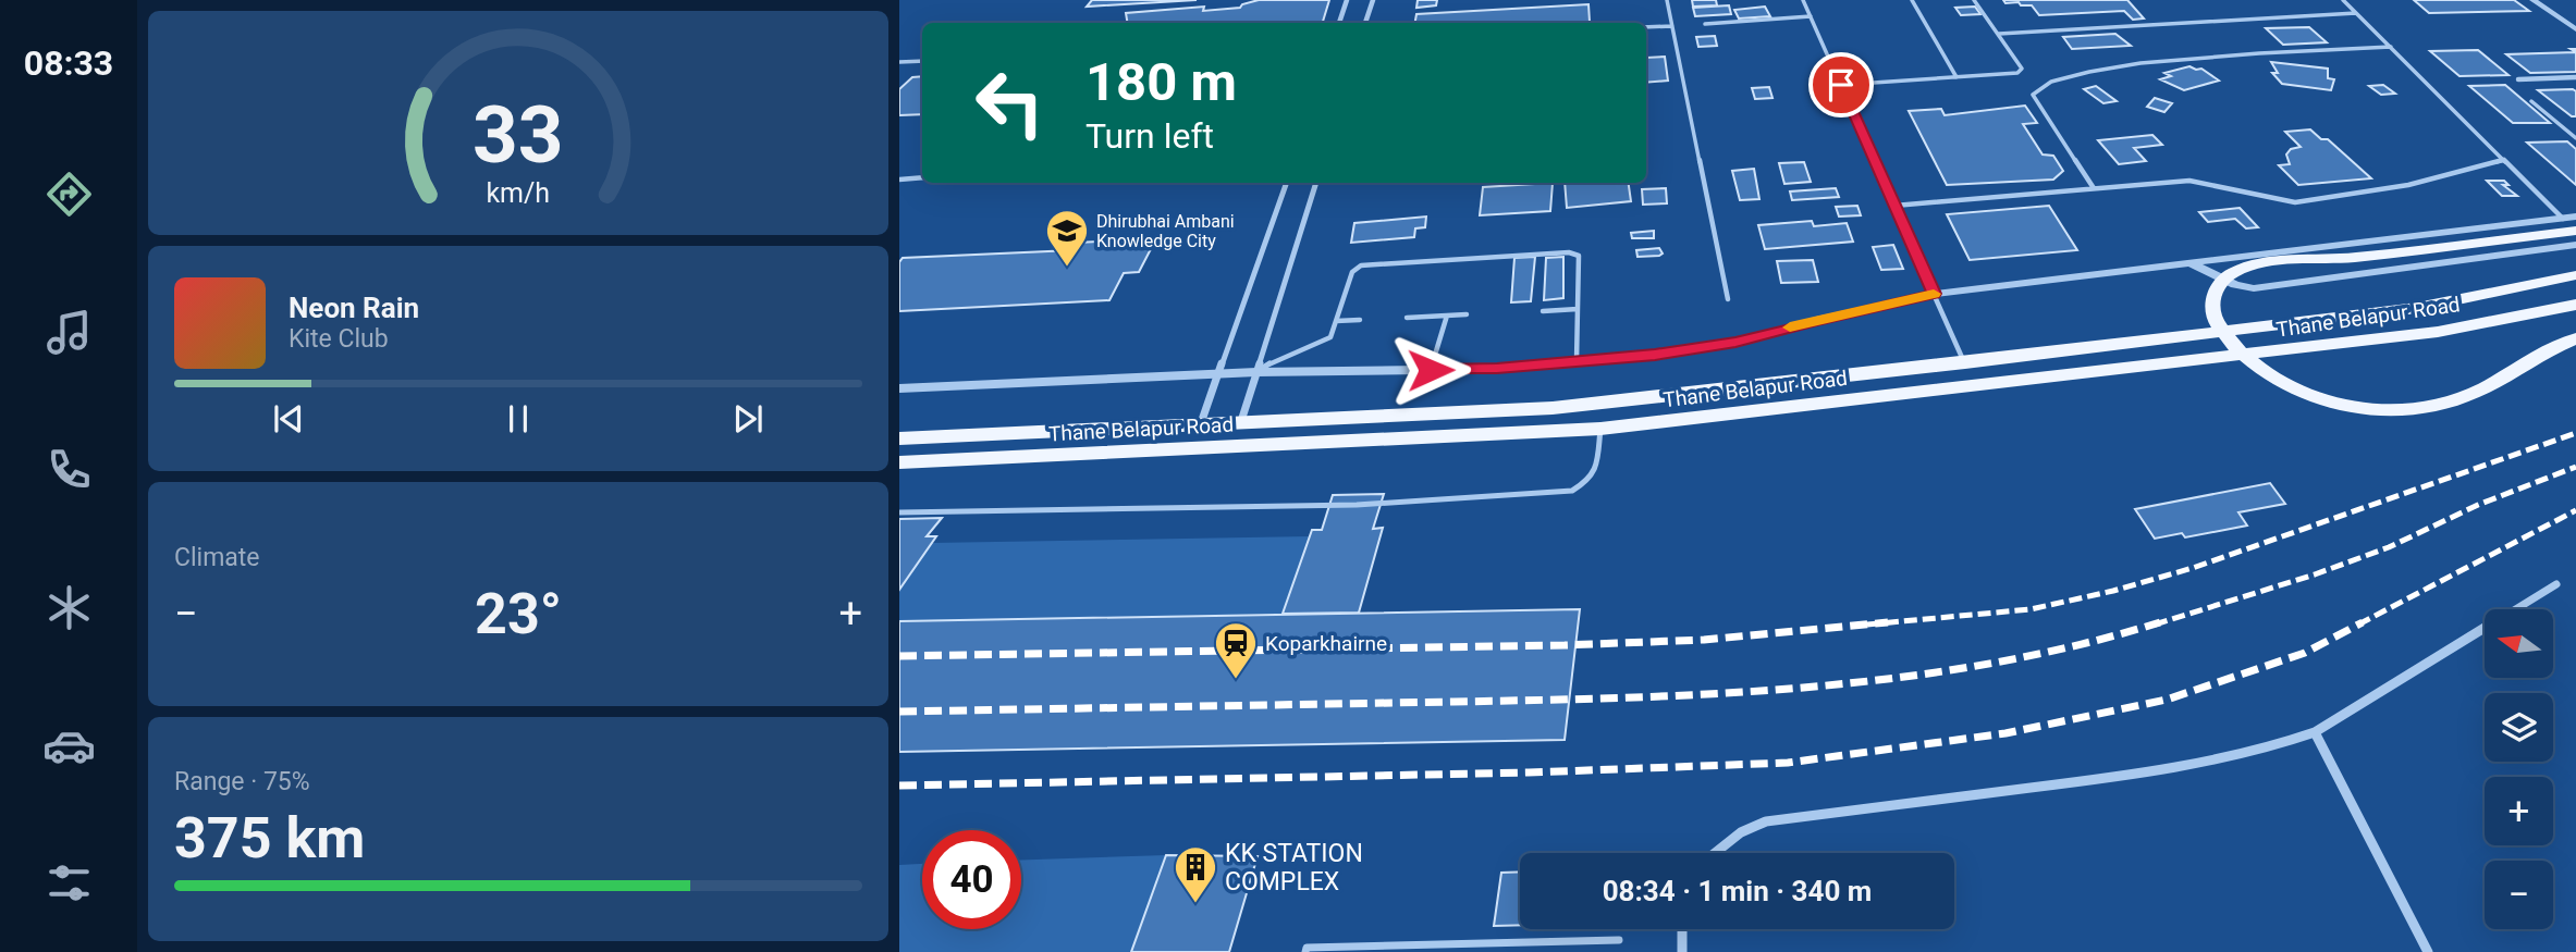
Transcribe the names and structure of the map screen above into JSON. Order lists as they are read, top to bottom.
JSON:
{
  "streets": {
    "main road": ["Thane Belapur Road"]
  },
  "places": {
    "school or university": ["Dhirubhai Ambani Knowledge City"],
    "station": ["Koparkhairne"],
    "building": ["KK STATION COMPLEX"]
  },
  "north": "left",
  "page": {
    "tabs": "08:33",
    "turn": ["180 m", "Turn left"],
    "song": ["Neon Rain", "Kite Club"],
    "tile": [
      "Climate",
      ["Range · 75%", "375 km"]
    ],
    "heat": ["−", "23°", "+"],
    "map_buttons": ["+", "−"],
    "limit": "40",
    "trip": "08:34 · 1 min · 340 m",
    "gauge": ["33", "km/h"]
  }
}
